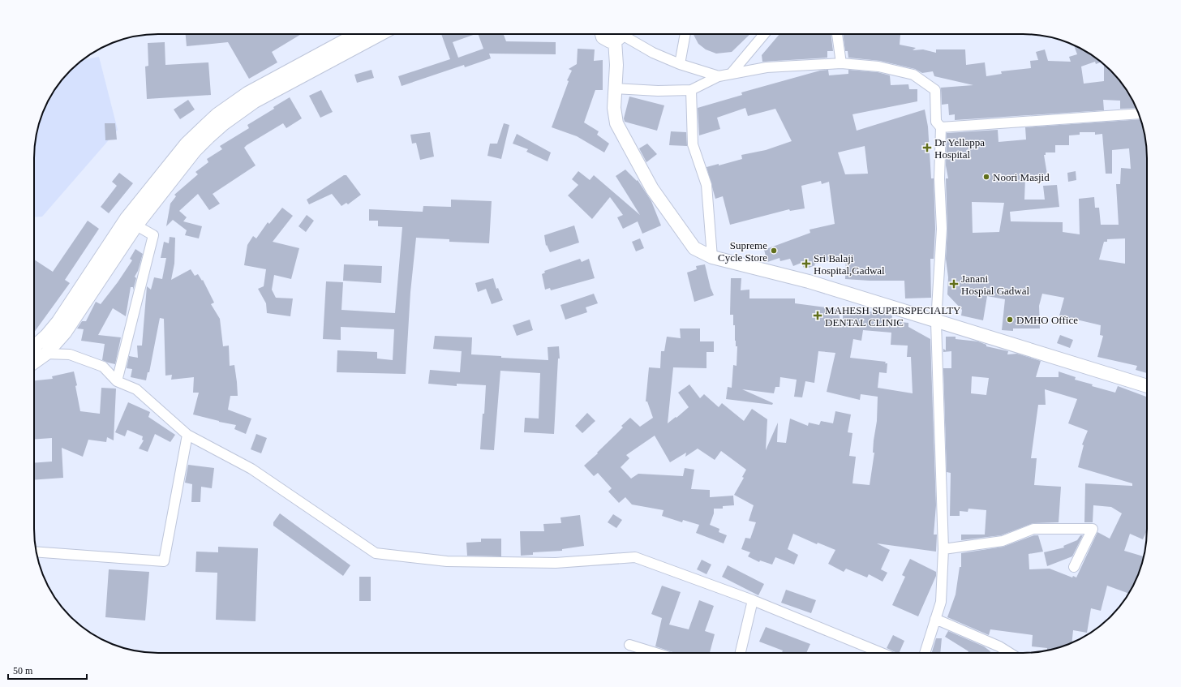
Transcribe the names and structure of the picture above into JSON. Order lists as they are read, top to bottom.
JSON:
{
  "places": {
    "health": [
      "Dr Yellappa Hospital",
      "Sri Balaji Hospital,Gadwal",
      "Janani Hospial Gadwal",
      "MAHESH SUPERSPECIALTY DENTAL CLINIC"
    ],
    "other": ["Noori Masjid", "Supreme Cycle Store", "DMHO Office"]
  },
  "scale_bar": "50 m"
}
